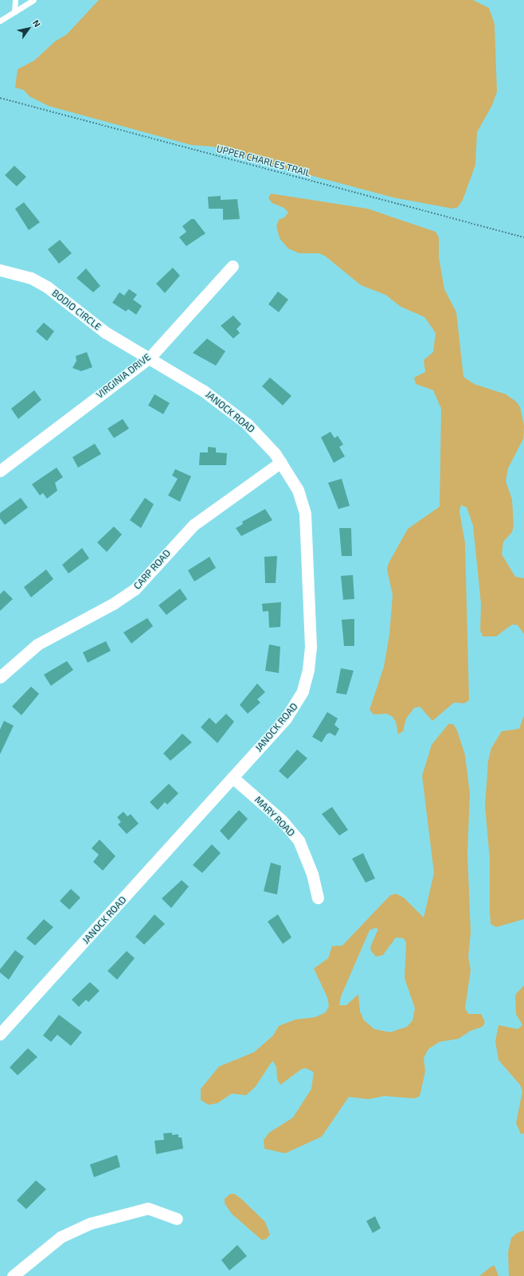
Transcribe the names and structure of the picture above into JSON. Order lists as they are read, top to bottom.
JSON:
{
  "streets": {
    "street": [
      "BODIO CIRCLE",
      "VIRGINIA DRIVE",
      "JANOCK ROAD",
      "CARP ROAD",
      "MARY ROAD"
    ],
    "path": ["UPPER CHARLES TRAIL"]
  },
  "crossings": [
    ["BODIO CIRCLE", "VIRGINIA DRIVE"],
    ["BODIO CIRCLE", "JANOCK ROAD"],
    ["VIRGINIA DRIVE", "JANOCK ROAD"],
    ["JANOCK ROAD", "CARP ROAD"],
    ["JANOCK ROAD", "MARY ROAD"]
  ],
  "north": "top right"
}
